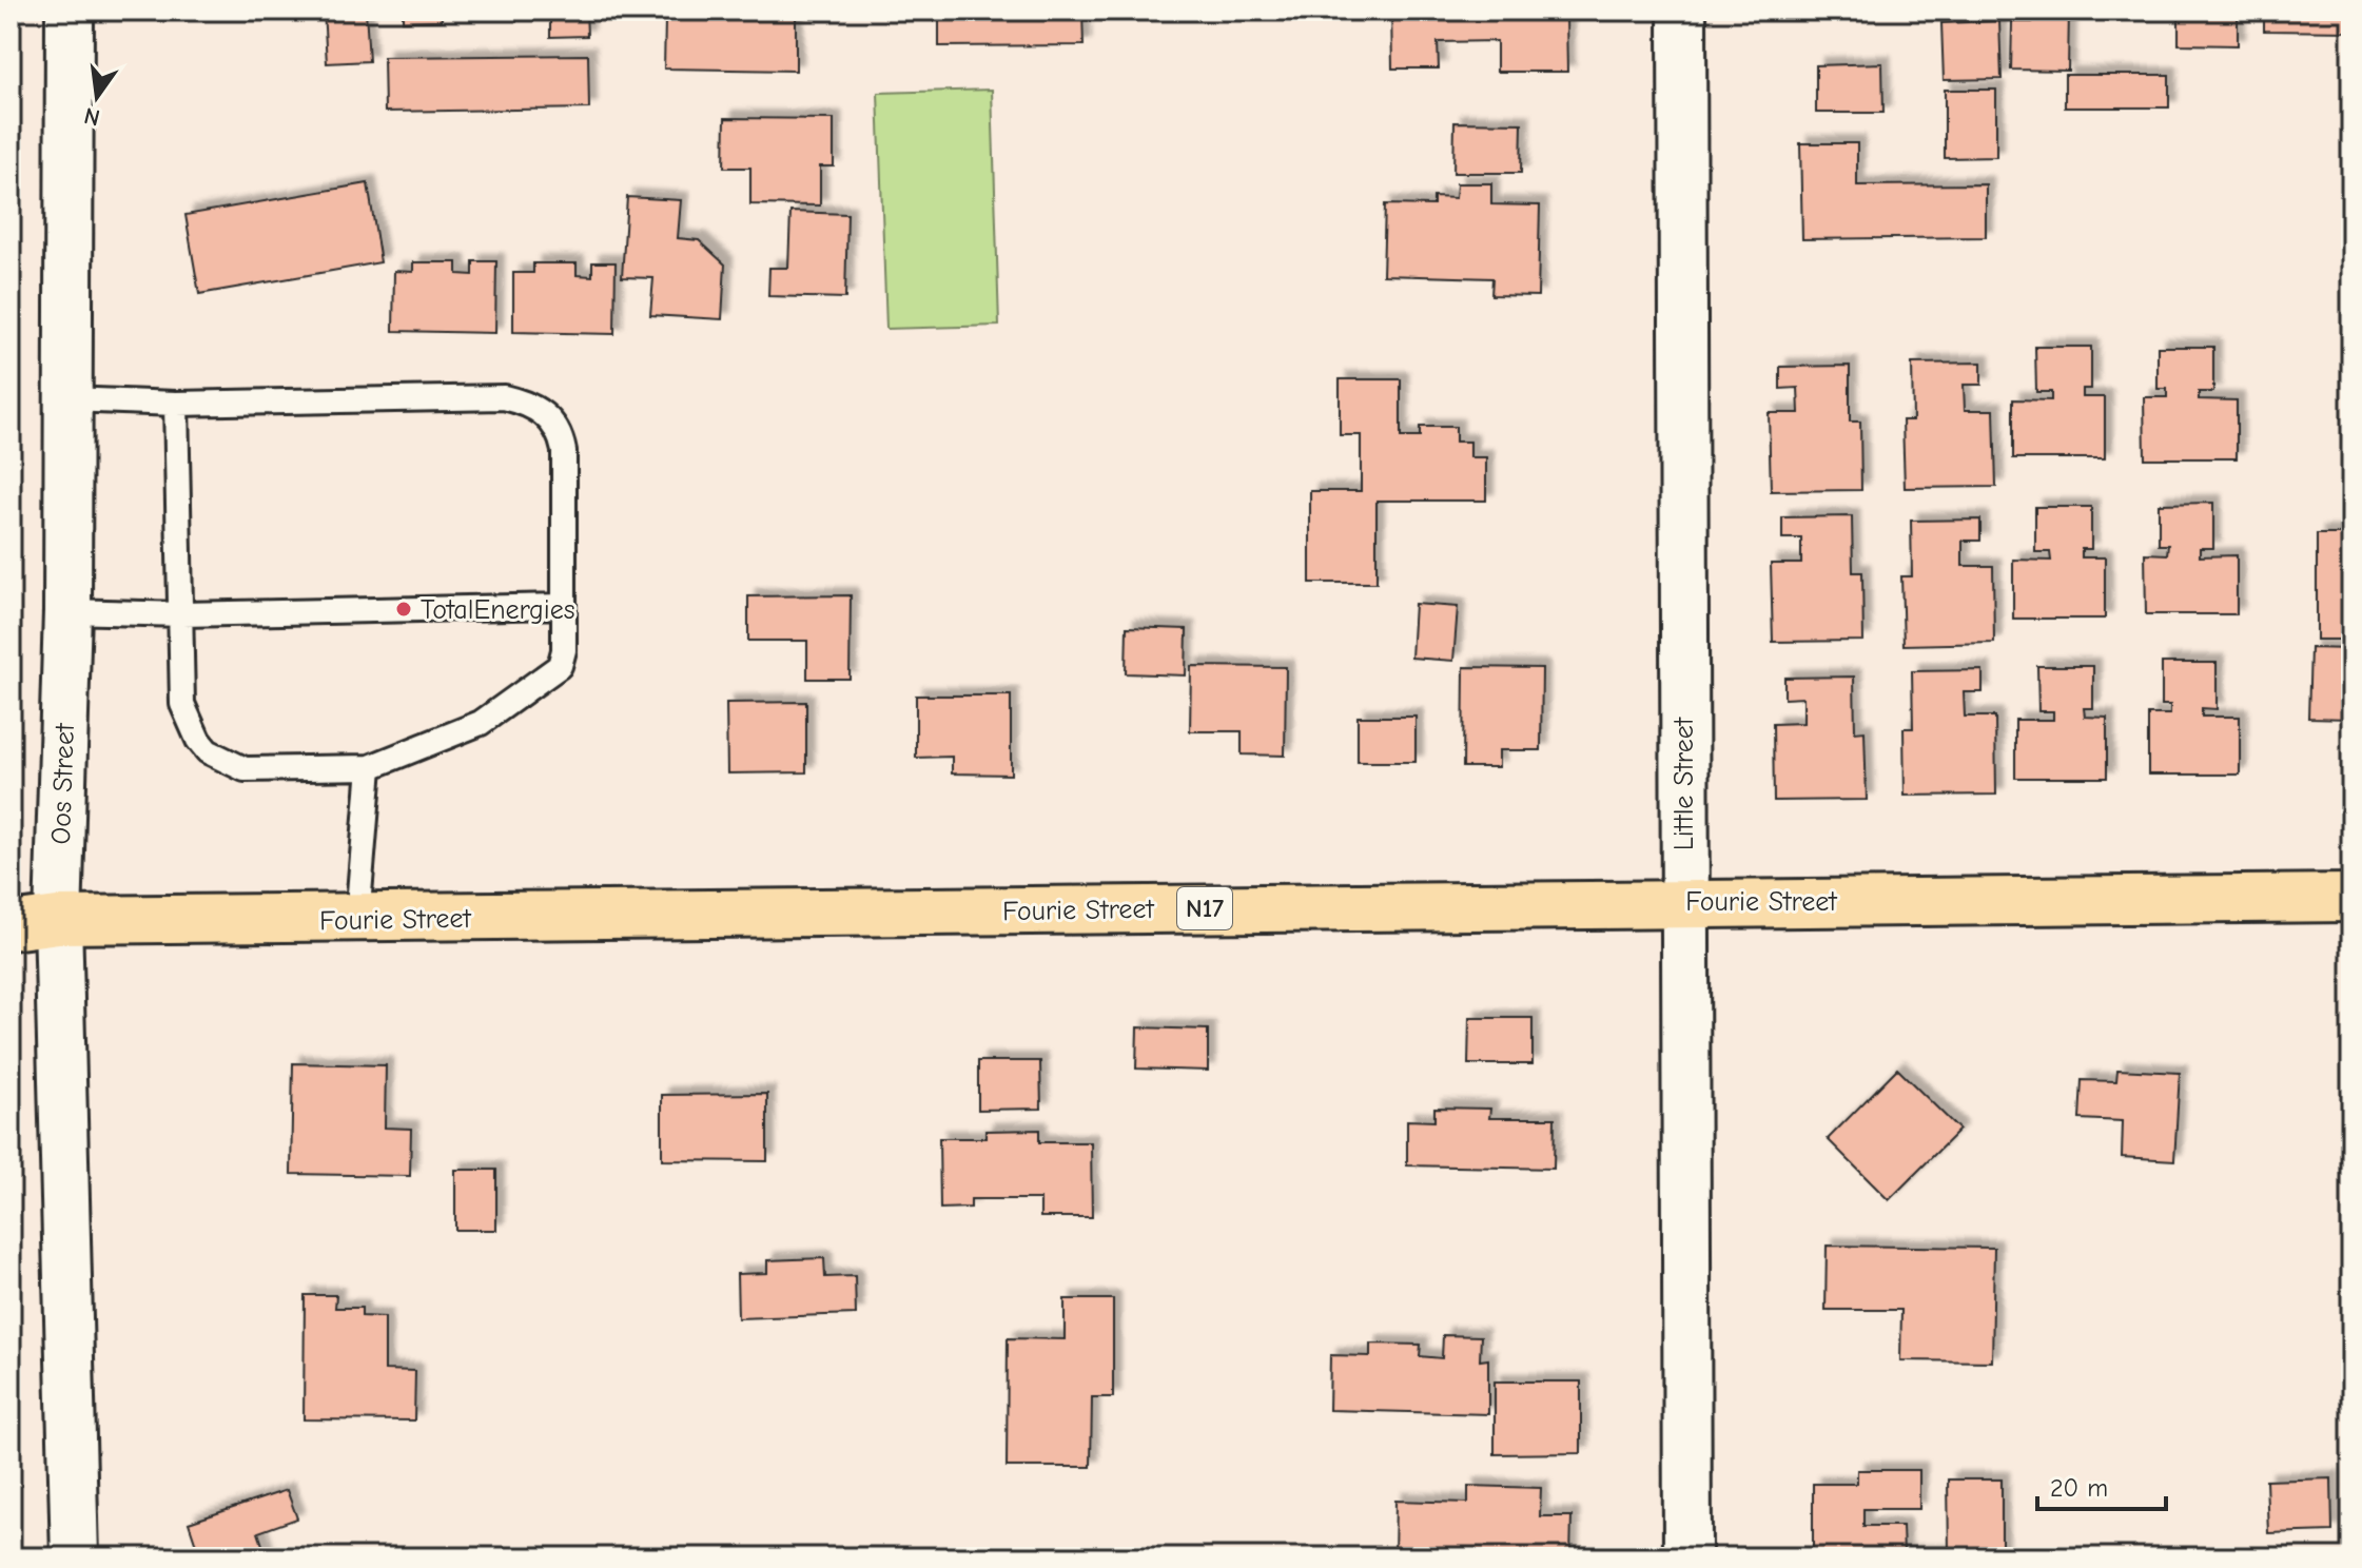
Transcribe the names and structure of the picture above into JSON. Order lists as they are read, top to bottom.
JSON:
{
  "streets": {
    "highway": ["Fourie Street", "N17"],
    "street": ["Oos Street", "Little Street"]
  },
  "crossings": [
    ["Oos Street", "Fourie Street"],
    ["Oos Street", "N17"],
    ["Little Street", "Fourie Street"],
    ["Fourie Street", "N17"]
  ],
  "places": ["TotalEnergies"],
  "scale_bar": "20 m",
  "north": "bottom"
}
